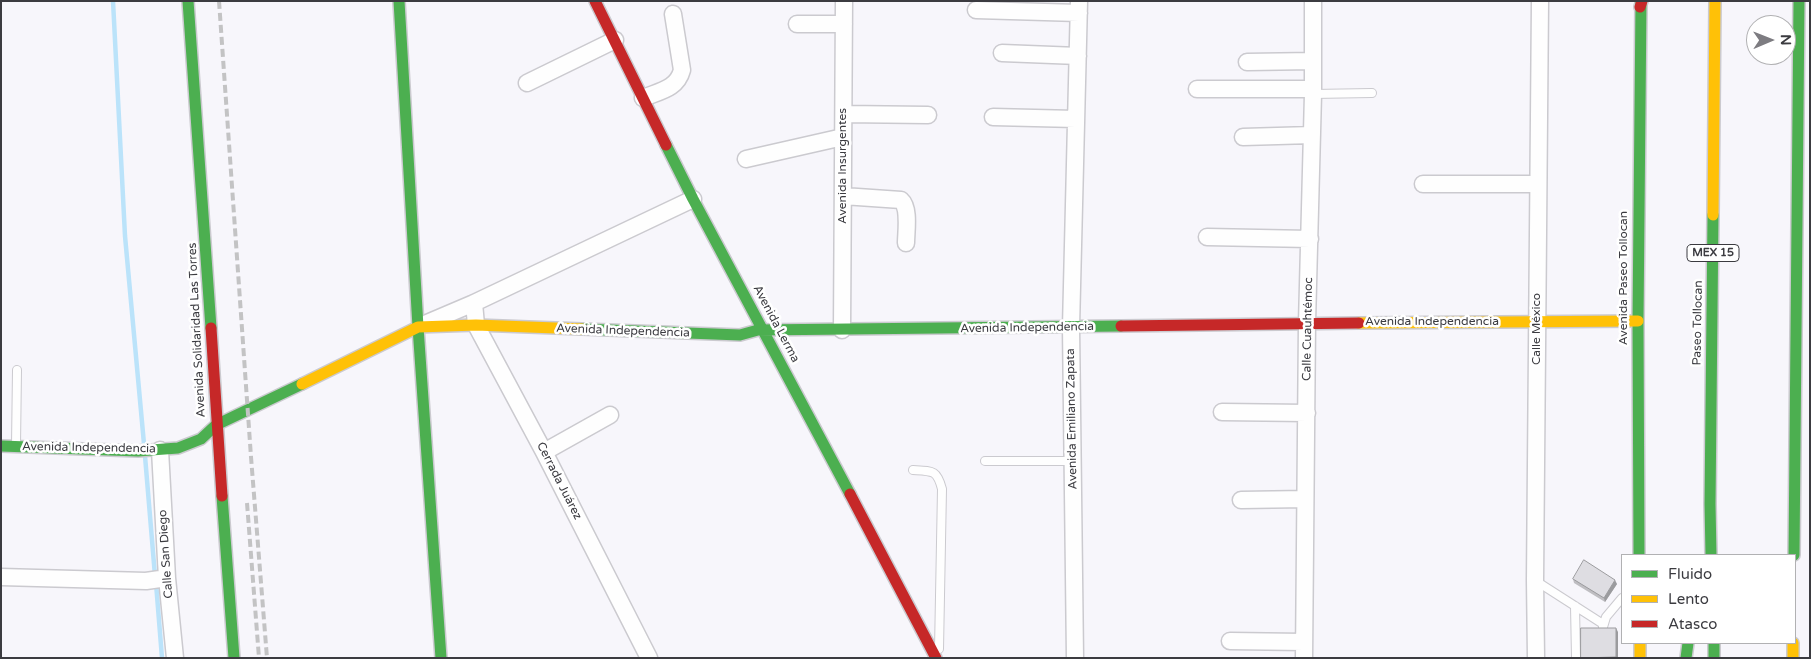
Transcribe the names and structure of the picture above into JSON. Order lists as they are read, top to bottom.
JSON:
{
  "streets": {
    "main road": [
      "MEX 15",
      "Avenida Paseo Tollocan",
      "Avenida Independencia",
      "Paseo Tollocan",
      "Avenida Lerma",
      "Avenida Solidaridad Las Torres"
    ],
    "street": [
      "Avenida Insurgentes",
      "Calle Cuauhtémoc",
      "Calle México",
      "Avenida Emiliano Zapata",
      "Cerrada Juárez",
      "Calle San Diego"
    ]
  },
  "crossings": [
    ["Avenida Insurgentes", "Avenida Independencia"],
    ["Avenida Paseo Tollocan", "Avenida Independencia"],
    ["Avenida Independencia", "Avenida Lerma"],
    ["Avenida Independencia", "Calle Cuauhtémoc"],
    ["Avenida Independencia", "Calle México"],
    ["Avenida Independencia", "Avenida Solidaridad Las Torres"],
    ["Avenida Independencia", "Avenida Emiliano Zapata"],
    ["Avenida Independencia", "Cerrada Juárez"],
    ["Avenida Independencia", "Calle San Diego"]
  ],
  "legend": ["Fluido", "Lento", "Atasco"],
  "north": "right"
}
